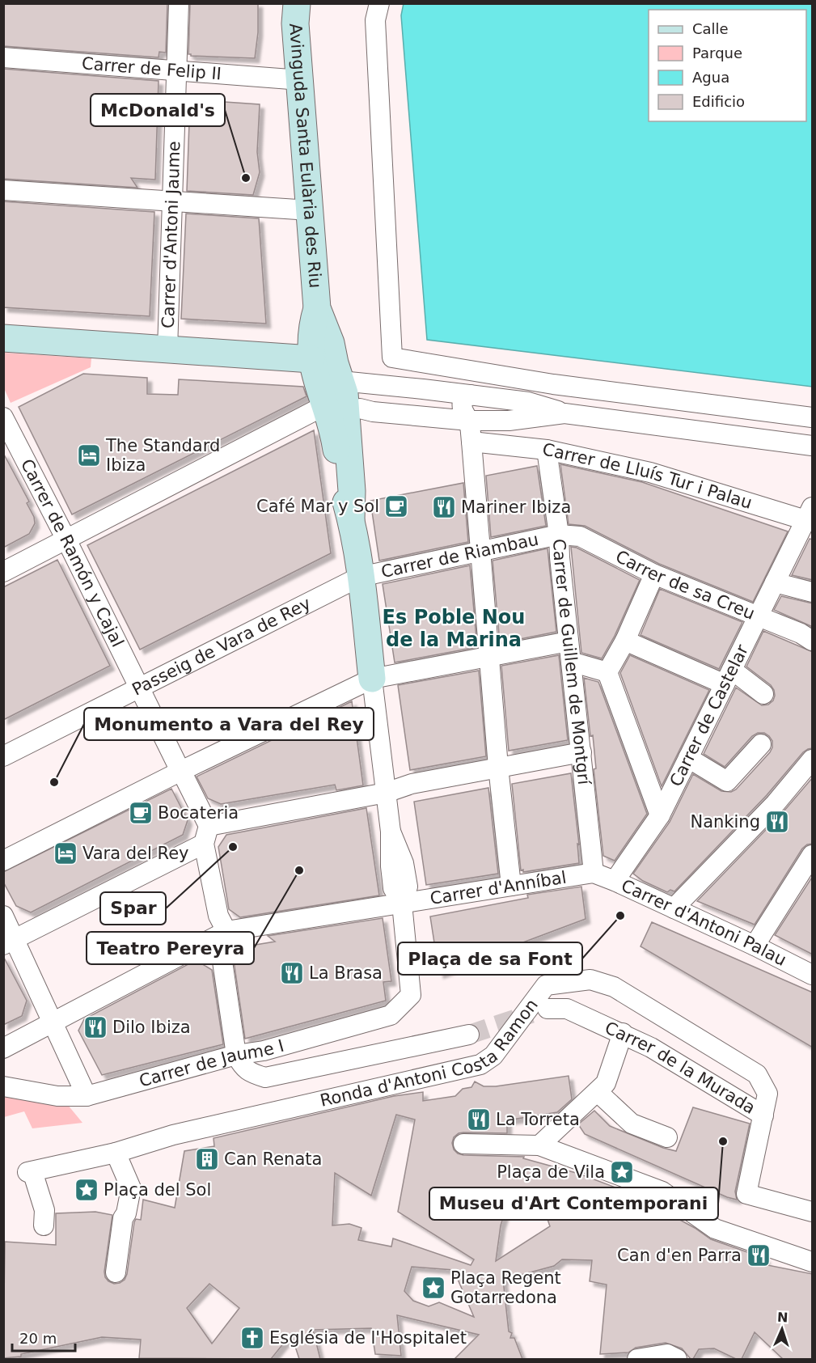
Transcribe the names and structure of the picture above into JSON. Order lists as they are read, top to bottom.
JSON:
{
  "streets": {
    "street": [
      "Carrer de Felip II",
      "Avinguda Santa Eulària des Riu",
      "Carrer d'Antoni Jaume",
      "Carrer de Lluís Tur i Palau",
      "Carrer de Ramón y Cajal",
      "Carrer de Riambau",
      "Carrer de sa Creu",
      "Passeig de Vara de Rey",
      "Carrer de Guillem de Montgrí",
      "Carrer de Castelar",
      "Carrer d'Anníbal",
      "Carrer d'Antoni Palau",
      "Ronda d'Antoni Costa Ramon",
      "Carrer de Jaume I",
      "Carrer de la Murada"
    ]
  },
  "crossings": [
    ["Carrer de Felip II", "Avinguda Santa Eulària des Riu"],
    ["Carrer de Felip II", "Carrer d'Antoni Jaume"],
    ["Carrer de Lluís Tur i Palau", "Carrer de Guillem de Montgrí"],
    ["Carrer de Lluís Tur i Palau", "Carrer de Castelar"],
    ["Carrer de Ramón y Cajal", "Passeig de Vara de Rey"],
    ["Carrer de Ramón y Cajal", "Carrer d'Anníbal"],
    ["Carrer de Riambau", "Carrer de sa Creu"],
    ["Carrer de Riambau", "Passeig de Vara de Rey"],
    ["Carrer de Riambau", "Carrer de Guillem de Montgrí"],
    ["Carrer de sa Creu", "Carrer de Guillem de Montgrí"],
    ["Carrer de sa Creu", "Carrer de Castelar"],
    ["Carrer de Guillem de Montgrí", "Carrer d'Anníbal"],
    ["Carrer de Guillem de Montgrí", "Carrer d'Antoni Palau"],
    ["Carrer de Castelar", "Carrer d'Antoni Palau"],
    ["Carrer d'Anníbal", "Carrer d'Antoni Palau"],
    ["Carrer d'Anníbal", "Carrer de Jaume I"],
    ["Ronda d'Antoni Costa Ramon", "Carrer de la Murada"]
  ],
  "districts": ["Es Poble Nou de la Marina"],
  "places": {
    "other": [
      "McDonald's",
      "Monumento a Vara del Rey",
      "Spar",
      "Teatro Pereyra",
      "Plaça de sa Font",
      "Museu d'Art Contemporani"
    ],
    "hotel": ["The Standard Ibiza", "Vara del Rey"],
    "cafe": ["Café Mar y Sol", "Bocateria"],
    "restaurant": [
      "Mariner Ibiza",
      "Nanking",
      "La Brasa",
      "Dilo Ibiza",
      "La Torreta",
      "Can d'en Parra"
    ],
    "building": ["Can Renata"],
    "place": ["Plaça de Vila", "Plaça del Sol", "Plaça Regent Gotarredona"],
    "church": ["Església de l'Hospitalet"]
  },
  "legend": [
    "Calle",
    "Parque",
    "Agua",
    "Edificio"
  ],
  "scale_bar": "20 m",
  "north": "top"
}
